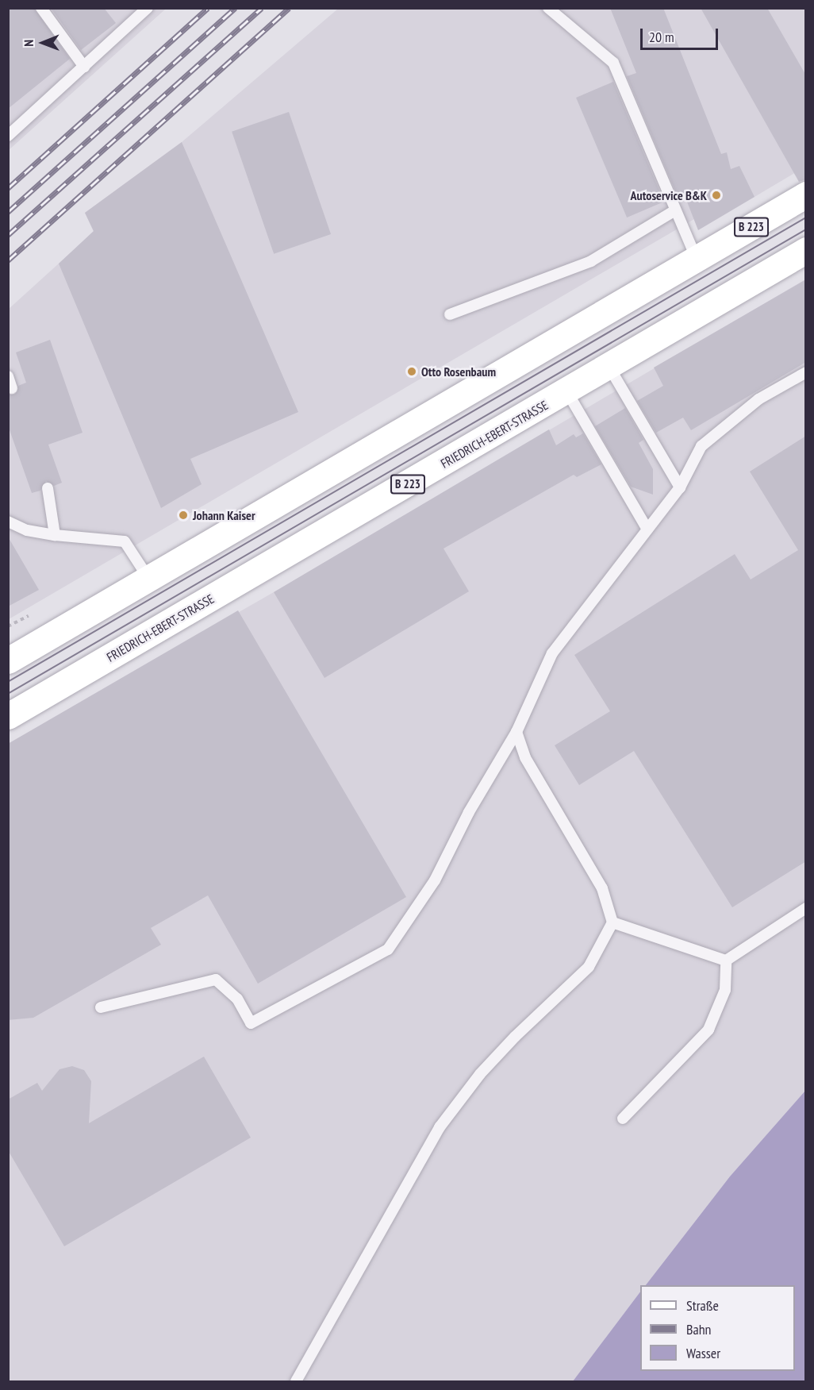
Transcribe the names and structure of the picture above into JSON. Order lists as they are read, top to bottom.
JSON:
{
  "streets": {
    "main road": ["B 223", "FRIEDRICH-EBERT-STRASSE"]
  },
  "places": ["Autoservice B&K", "Otto Rosenbaum", "Johann Kaiser"],
  "legend": ["Straße", "Bahn", "Wasser"],
  "scale_bar": "20 m",
  "north": "left"
}
